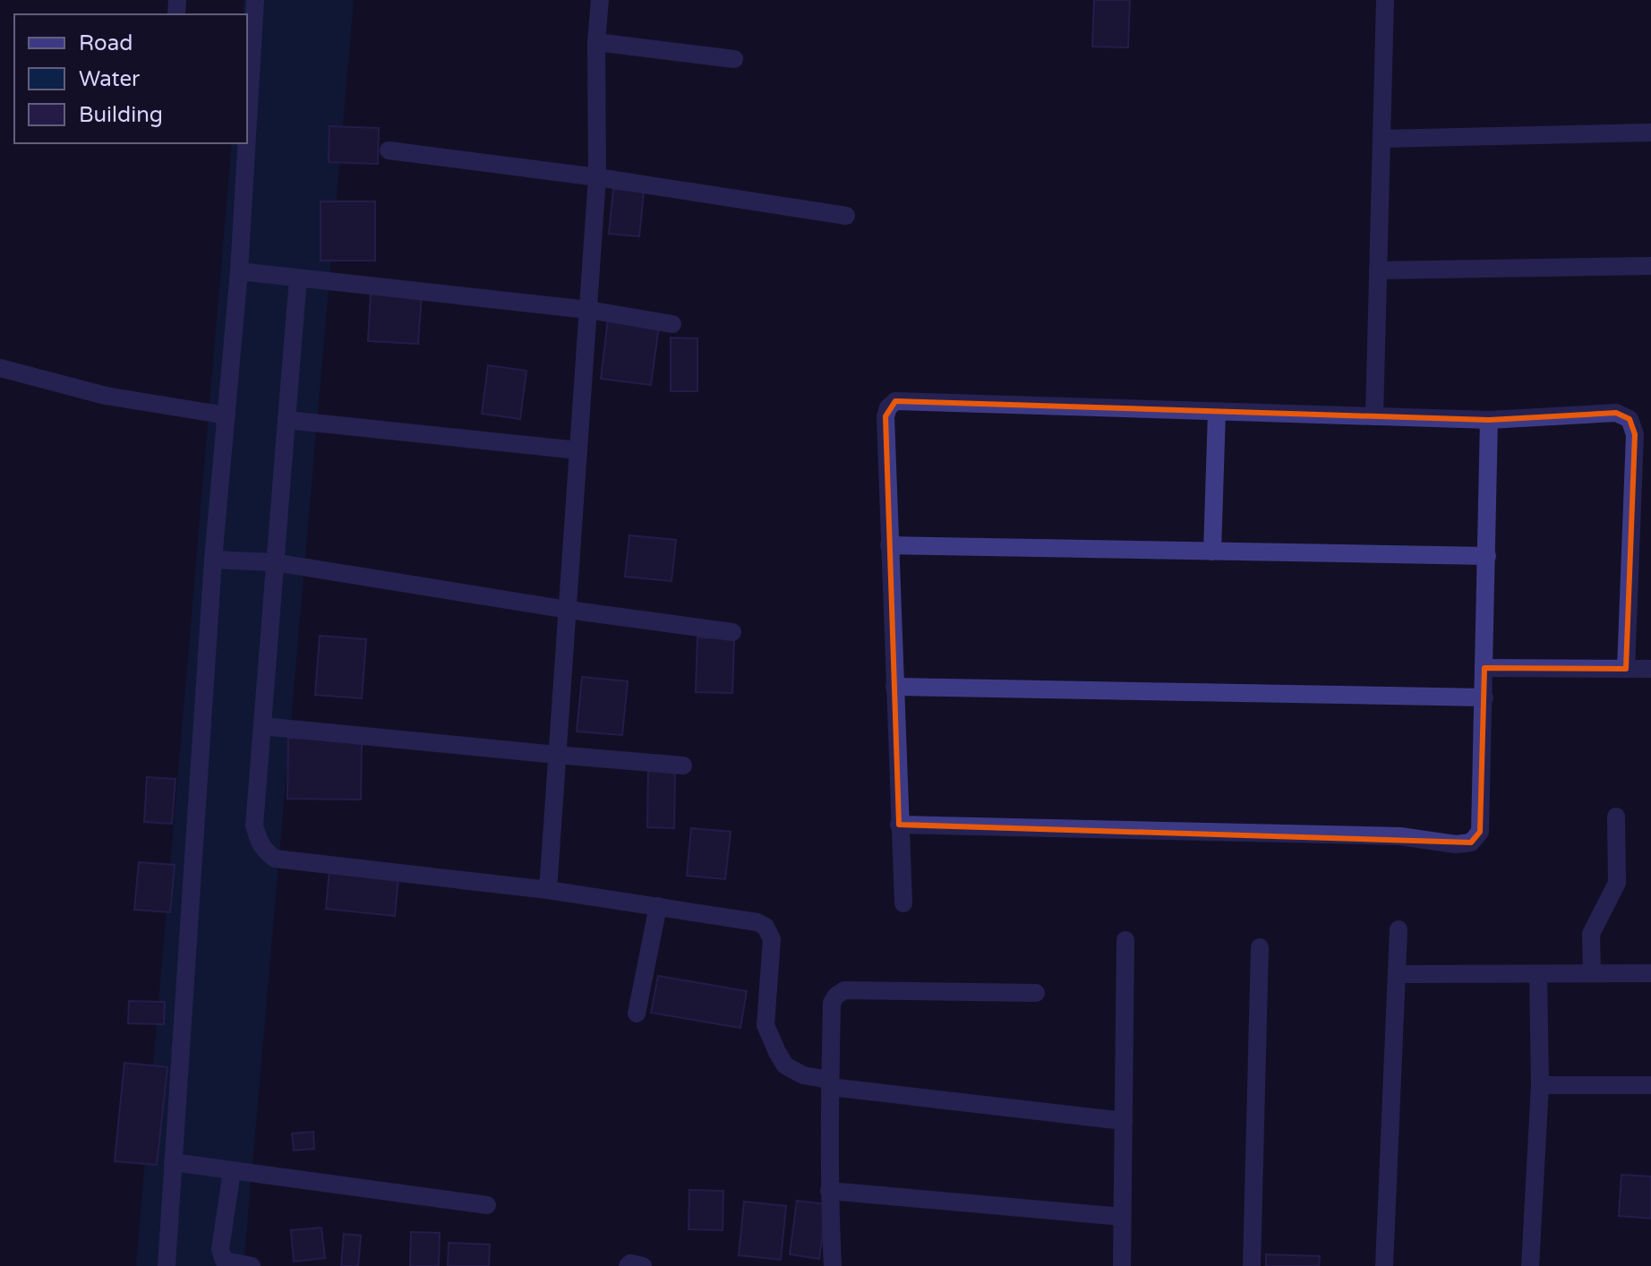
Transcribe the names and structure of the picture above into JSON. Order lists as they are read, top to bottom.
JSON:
{
  "legend": ["Road", "Water", "Building"]
}
